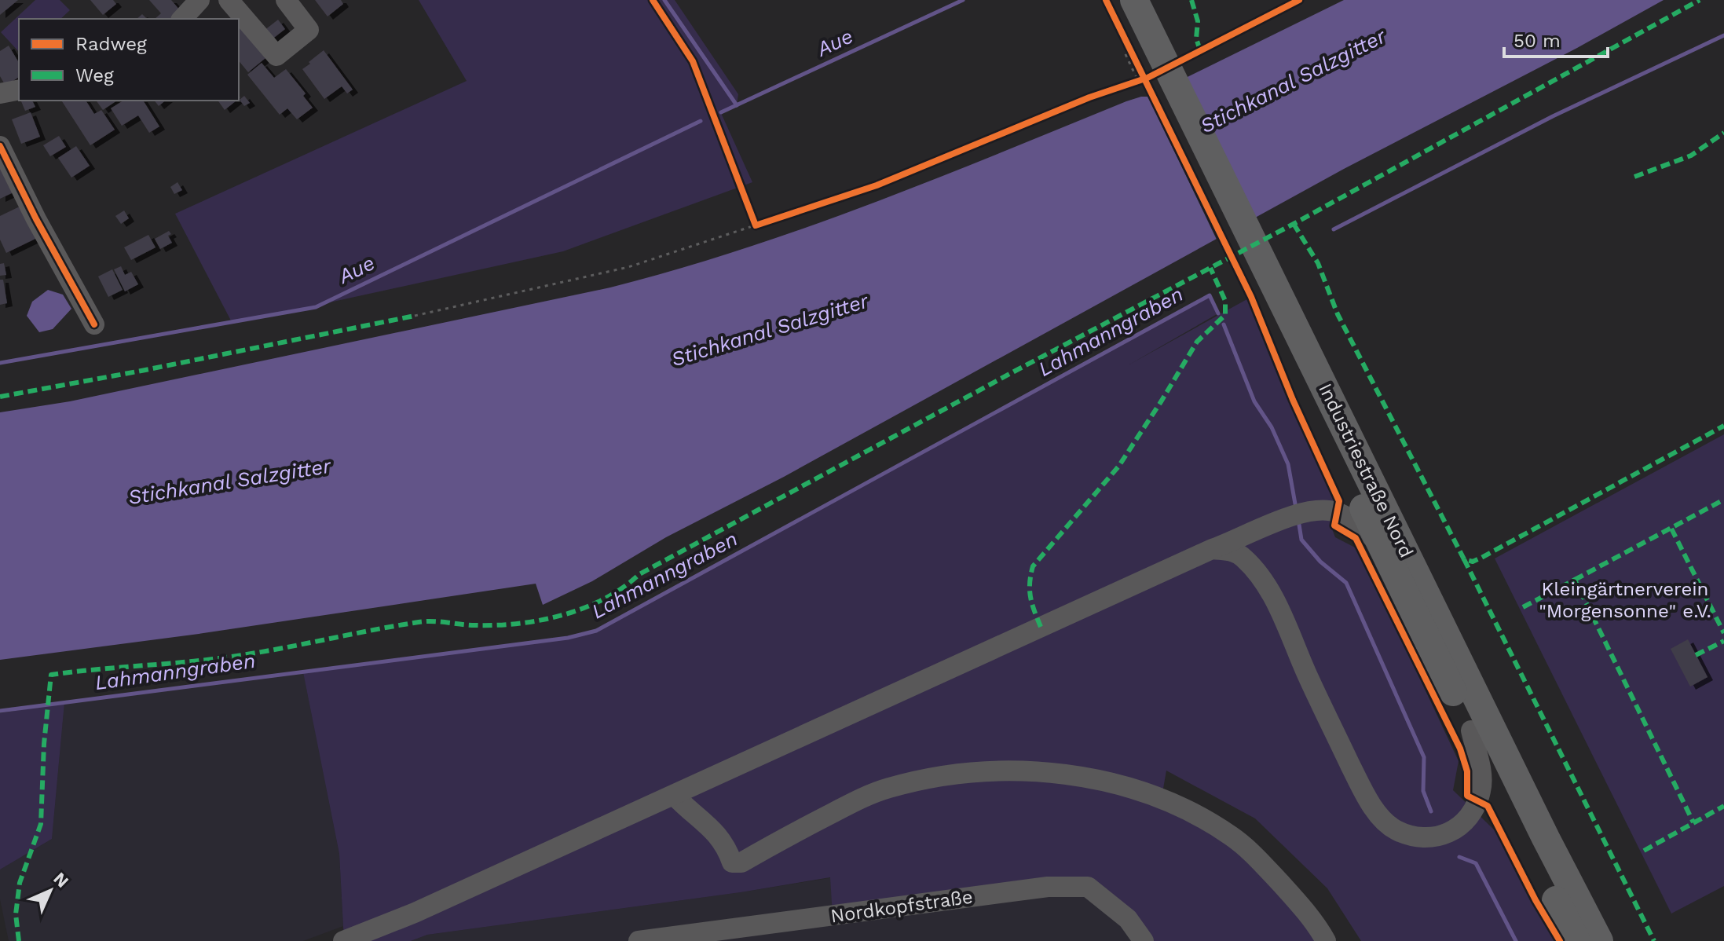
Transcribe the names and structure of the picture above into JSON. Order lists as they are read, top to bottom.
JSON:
{
  "streets": {
    "highway": ["Industriestraße Nord"],
    "street": ["Nordkopfstraße"]
  },
  "water": ["Aue", "Stichkanal Salzgitter", "Lahmanngraben"],
  "parks": ["Kleingärtnerverein \"Morgensonne\" e.V."],
  "legend": ["Radweg", "Weg"],
  "scale_bar": "50 m",
  "north": "top right"
}
